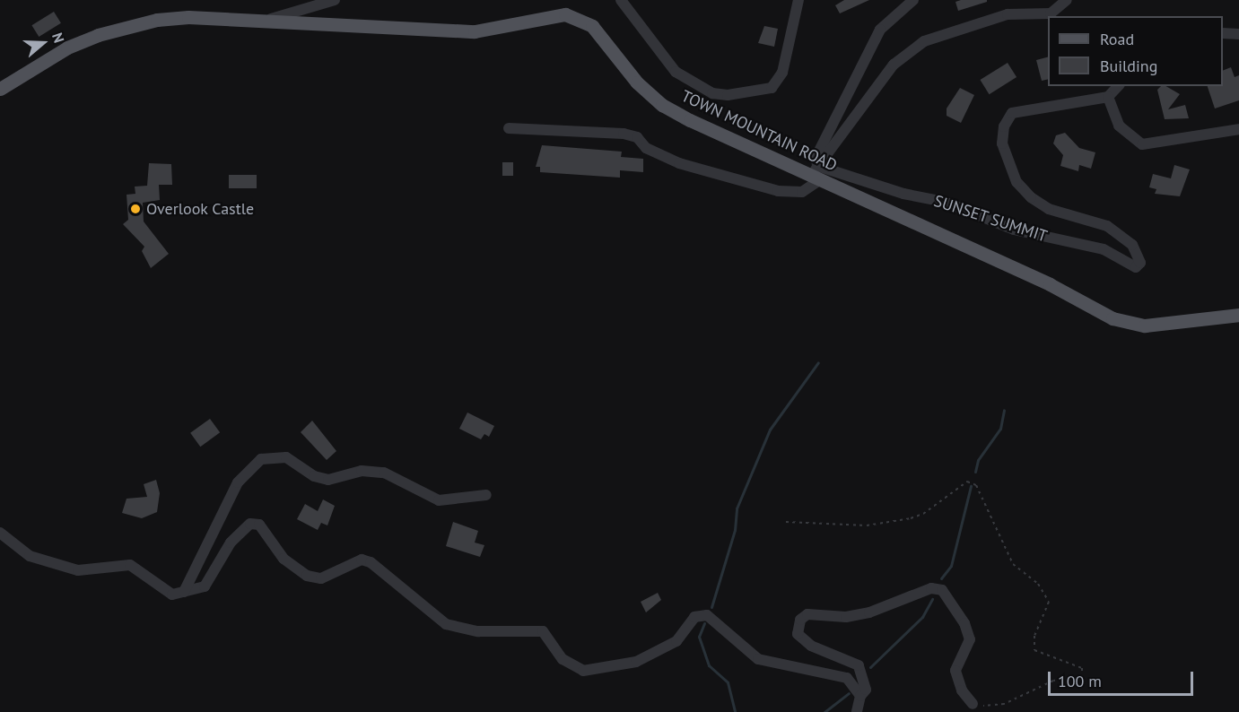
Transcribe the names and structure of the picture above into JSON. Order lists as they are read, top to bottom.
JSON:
{
  "streets": {
    "main road": ["TOWN MOUNTAIN ROAD"],
    "street": ["SUNSET SUMMIT"]
  },
  "crossings": [
    ["TOWN MOUNTAIN ROAD", "SUNSET SUMMIT"]
  ],
  "places": ["Overlook Castle"],
  "legend": ["Road", "Building"],
  "scale_bar": "100 m",
  "north": "right"
}
